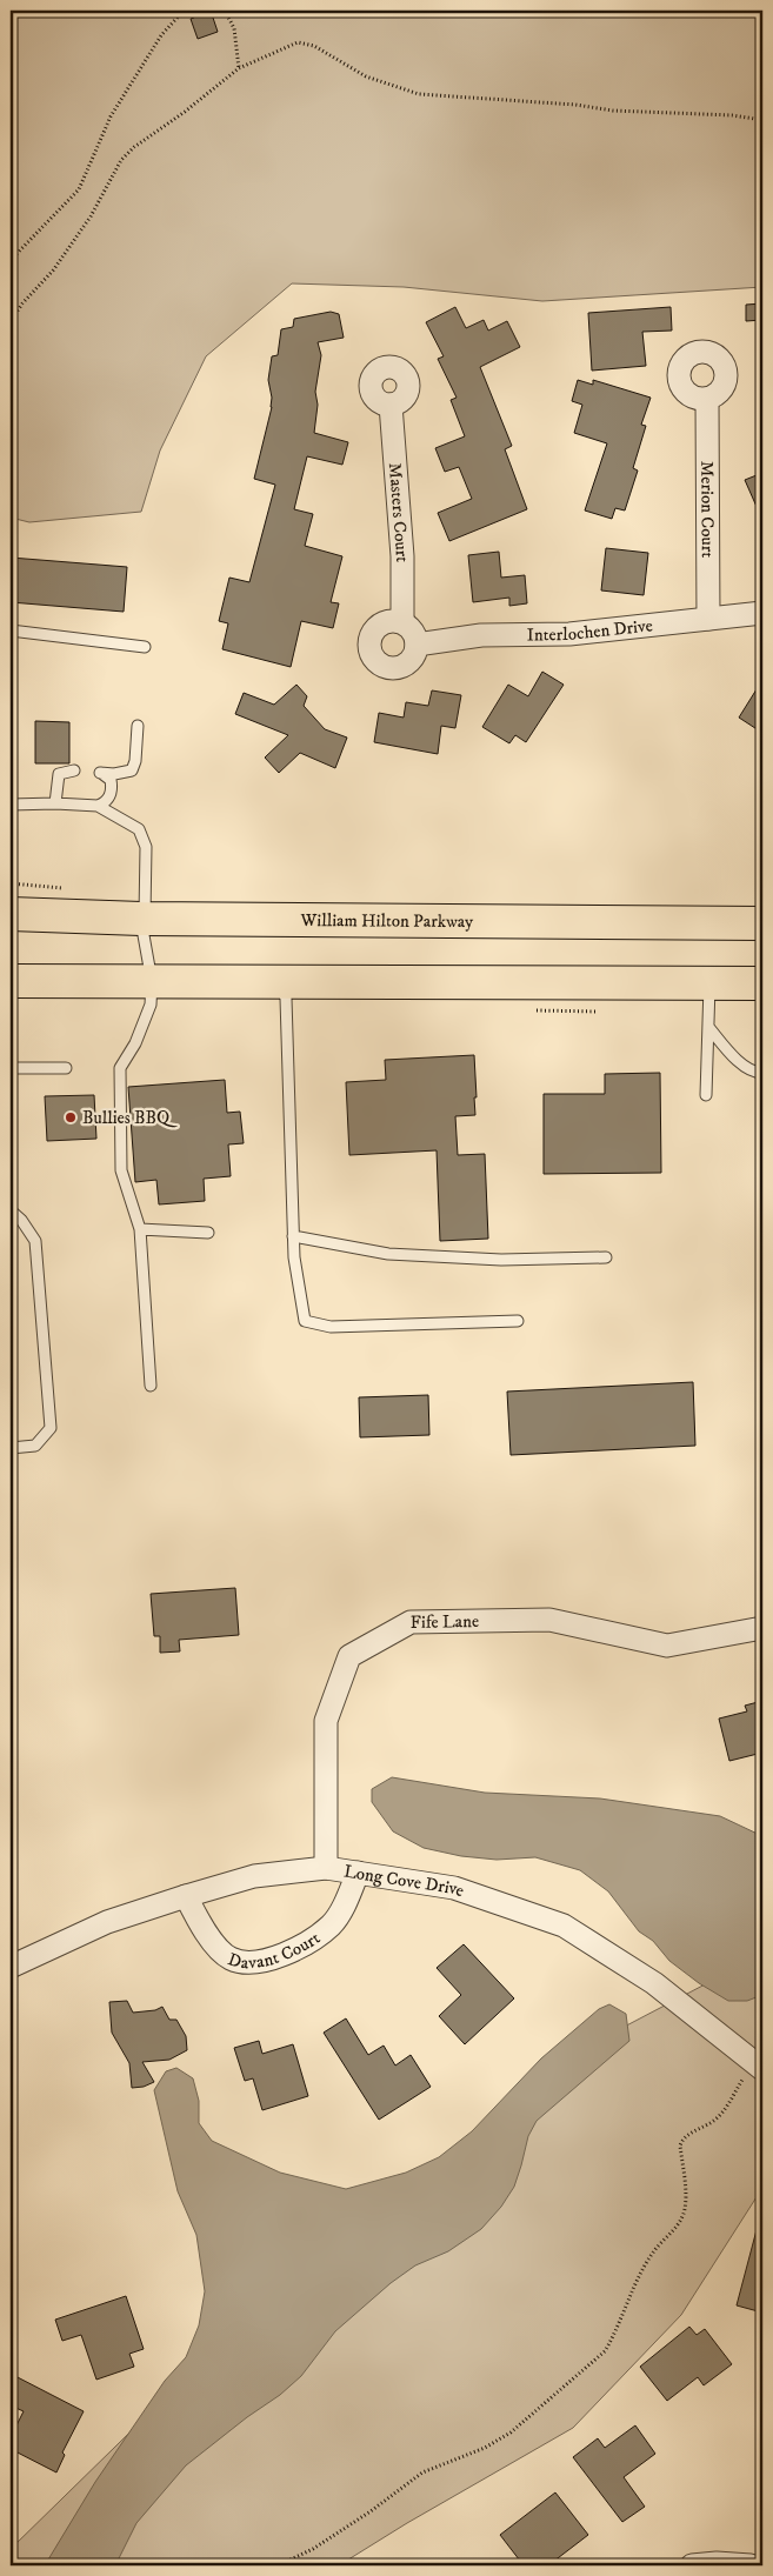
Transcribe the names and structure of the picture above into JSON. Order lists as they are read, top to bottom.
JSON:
{
  "streets": {
    "highway": ["William Hilton Parkway"],
    "street": [
      "Merion Court",
      "Masters Court",
      "Interlochen Drive",
      "Fife Lane",
      "Long Cove Drive",
      "Davant Court"
    ]
  },
  "crossings": [
    ["Merion Court", "Interlochen Drive"],
    ["Masters Court", "Interlochen Drive"],
    ["Fife Lane", "Long Cove Drive"],
    ["Long Cove Drive", "Davant Court"]
  ],
  "places": ["Bullies BBQ"]
}
